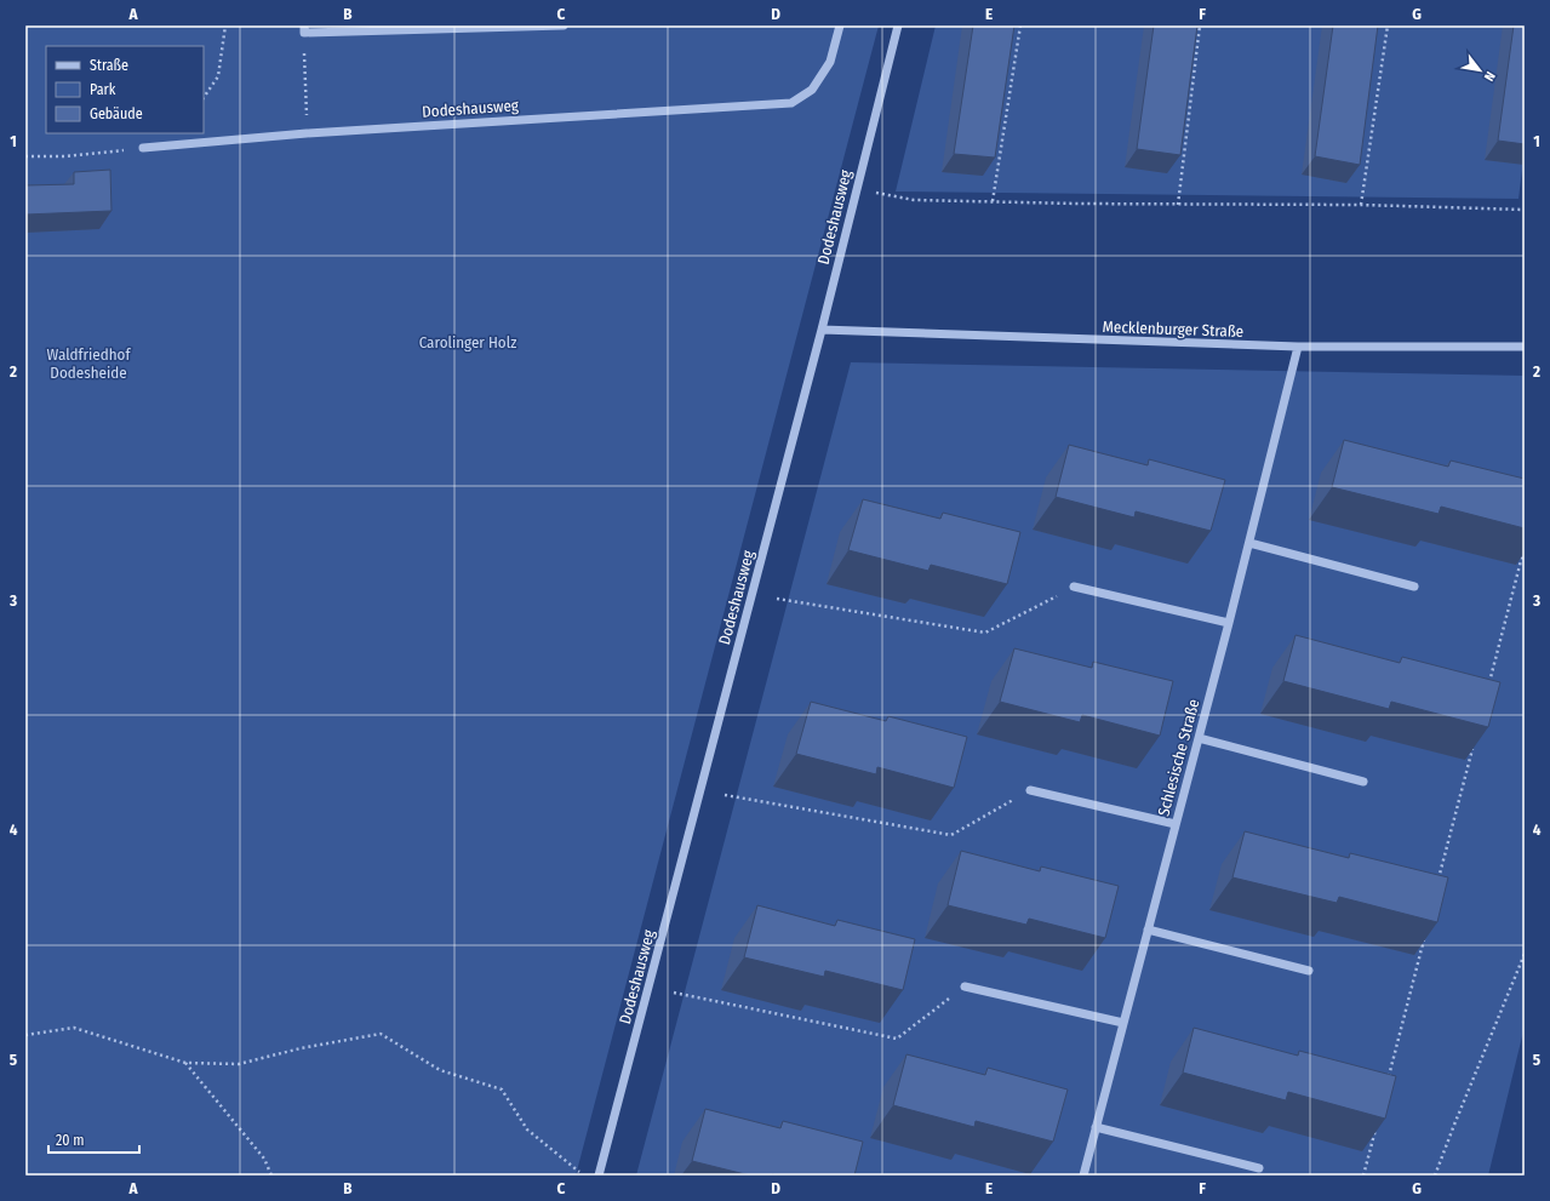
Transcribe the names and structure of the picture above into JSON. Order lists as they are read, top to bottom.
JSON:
{
  "streets": {
    "street": ["Dodeshausweg", "Mecklenburger Straße", "Schlesische Straße"]
  },
  "crossings": [
    ["Dodeshausweg", "Mecklenburger Straße"],
    ["Mecklenburger Straße", "Schlesische Straße"]
  ],
  "parks": ["Carolinger Holz", "Waldfriedhof Dodesheide"],
  "legend": ["Straße", "Park", "Gebäude"],
  "scale_bar": "20 m",
  "north": "bottom right",
  "grid": {
    "columns": [
      "A",
      "B",
      "C",
      "D",
      "E",
      "F",
      "G"
    ],
    "rows": [
      "1",
      "2",
      "3",
      "4",
      "5"
    ]
  }
}
